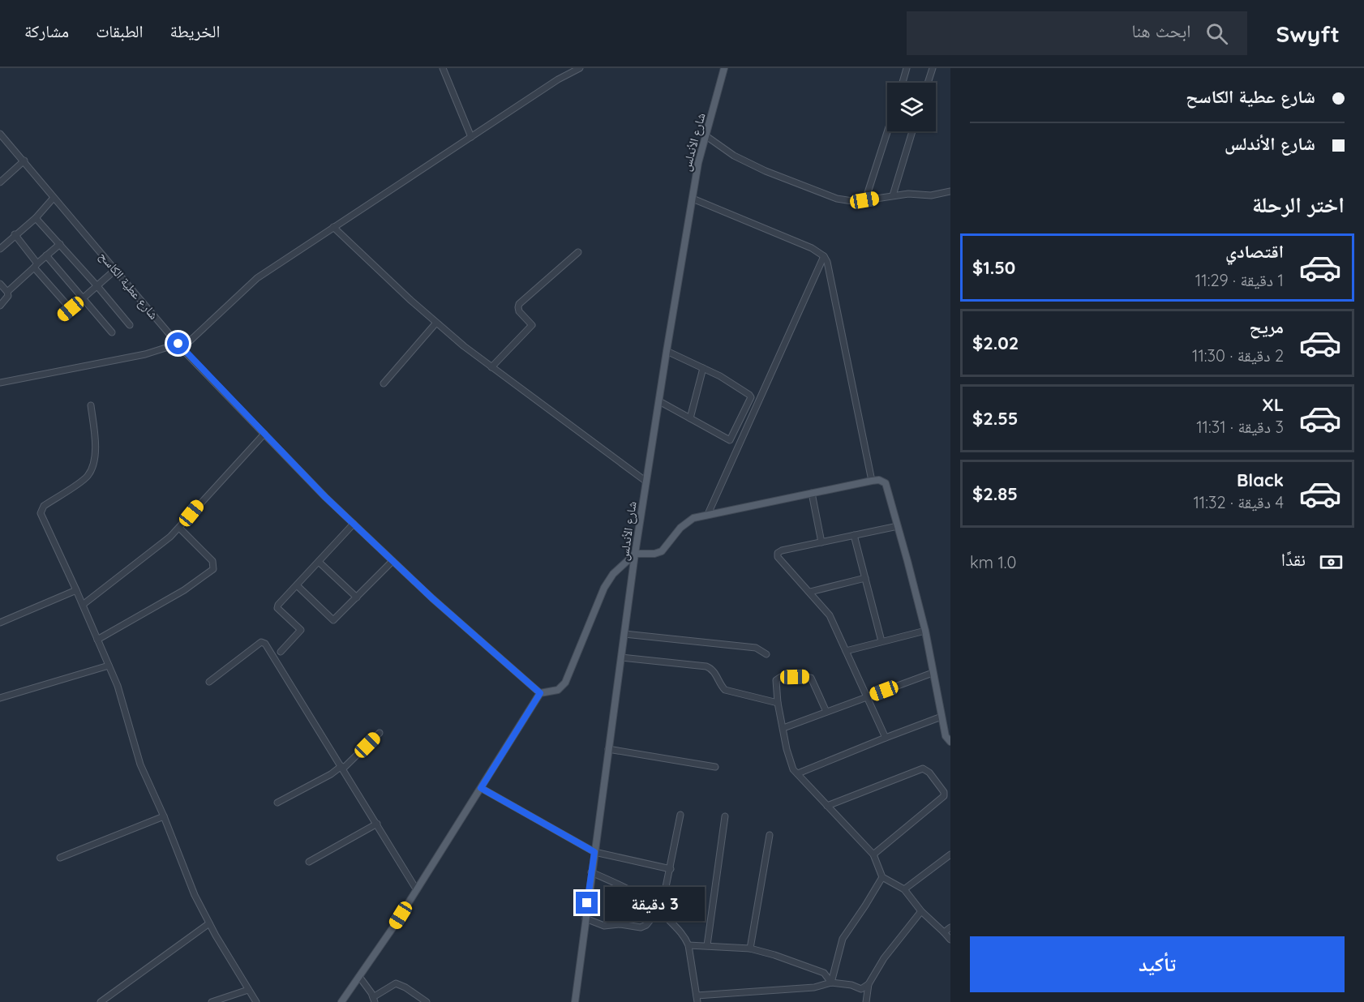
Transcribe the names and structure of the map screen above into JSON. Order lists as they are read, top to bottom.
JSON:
{
  "streets": {
    "main road": ["شارع الأندلس"],
    "street": ["شارع عطية الكاسح"]
  },
  "page": {
    "header": "Swyft",
    "search": "ابحث هنا",
    "nav": ["الخريطة", "الطبقات", "مشاركة"],
    "banner": ["شارع عطية الكاسح", "شارع الأندلس"],
    "heading": "اختر الرحلة",
    "list": [
      {
        "name": "اقتصادي",
        "note": "1 دقيقة · 11:29",
        "value": "$1.50"
      },
      {
        "name": "مريح",
        "note": "2 دقيقة · 11:30",
        "value": "$2.02"
      },
      {
        "name": "XL",
        "note": "3 دقيقة · 11:31",
        "value": "$2.55"
      },
      {
        "name": "Black",
        "note": "4 دقيقة · 11:32",
        "value": "$2.85"
      }
    ],
    "pay": ["نقدًا", "1.0 km"],
    "bubble": "3 دقيقة",
    "buttons": "تأكيد"
  }
}
